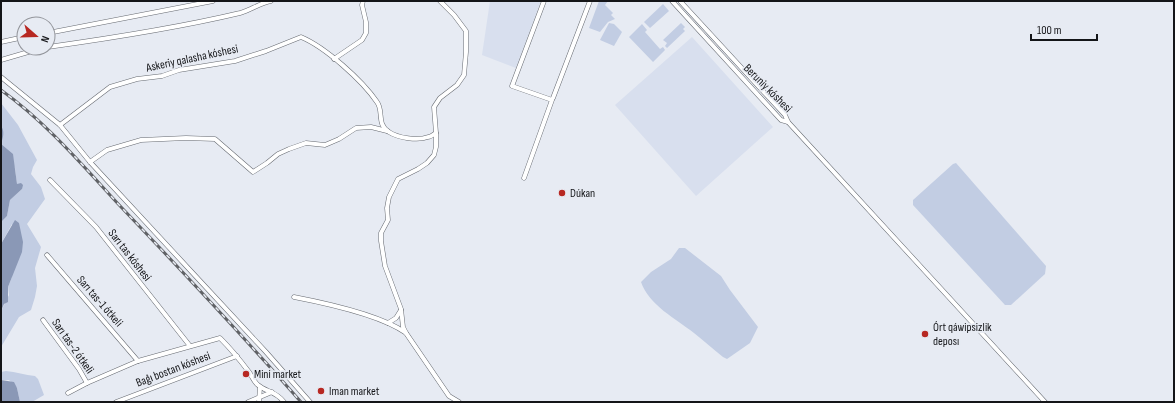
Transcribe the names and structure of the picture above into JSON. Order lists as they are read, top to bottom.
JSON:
{
  "streets": {
    "street": [
      "Askeriy qalasha kóshesi",
      "Beruniy kóshesi",
      "Sarı tas kóshesi",
      "Sarı tas-1 ótkeli",
      "Sarı tas-2 ótkeli",
      "Baǵı bostan kóshesi"
    ]
  },
  "places": [
    "Dúkan",
    "Órt qáwipsizlik deposı",
    "Mini market",
    "Iman market"
  ],
  "scale_bar": "100 m",
  "north": "right"
}
